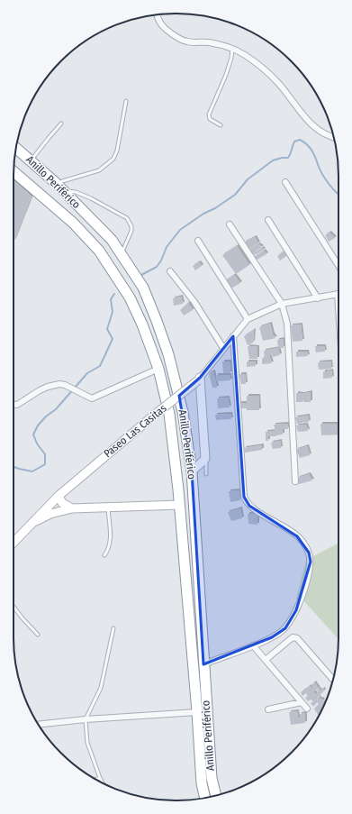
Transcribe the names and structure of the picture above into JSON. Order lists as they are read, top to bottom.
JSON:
{
  "streets": {
    "highway": ["Anillo Periférico"],
    "street": ["Paseo Las Casitas"]
  }
}
